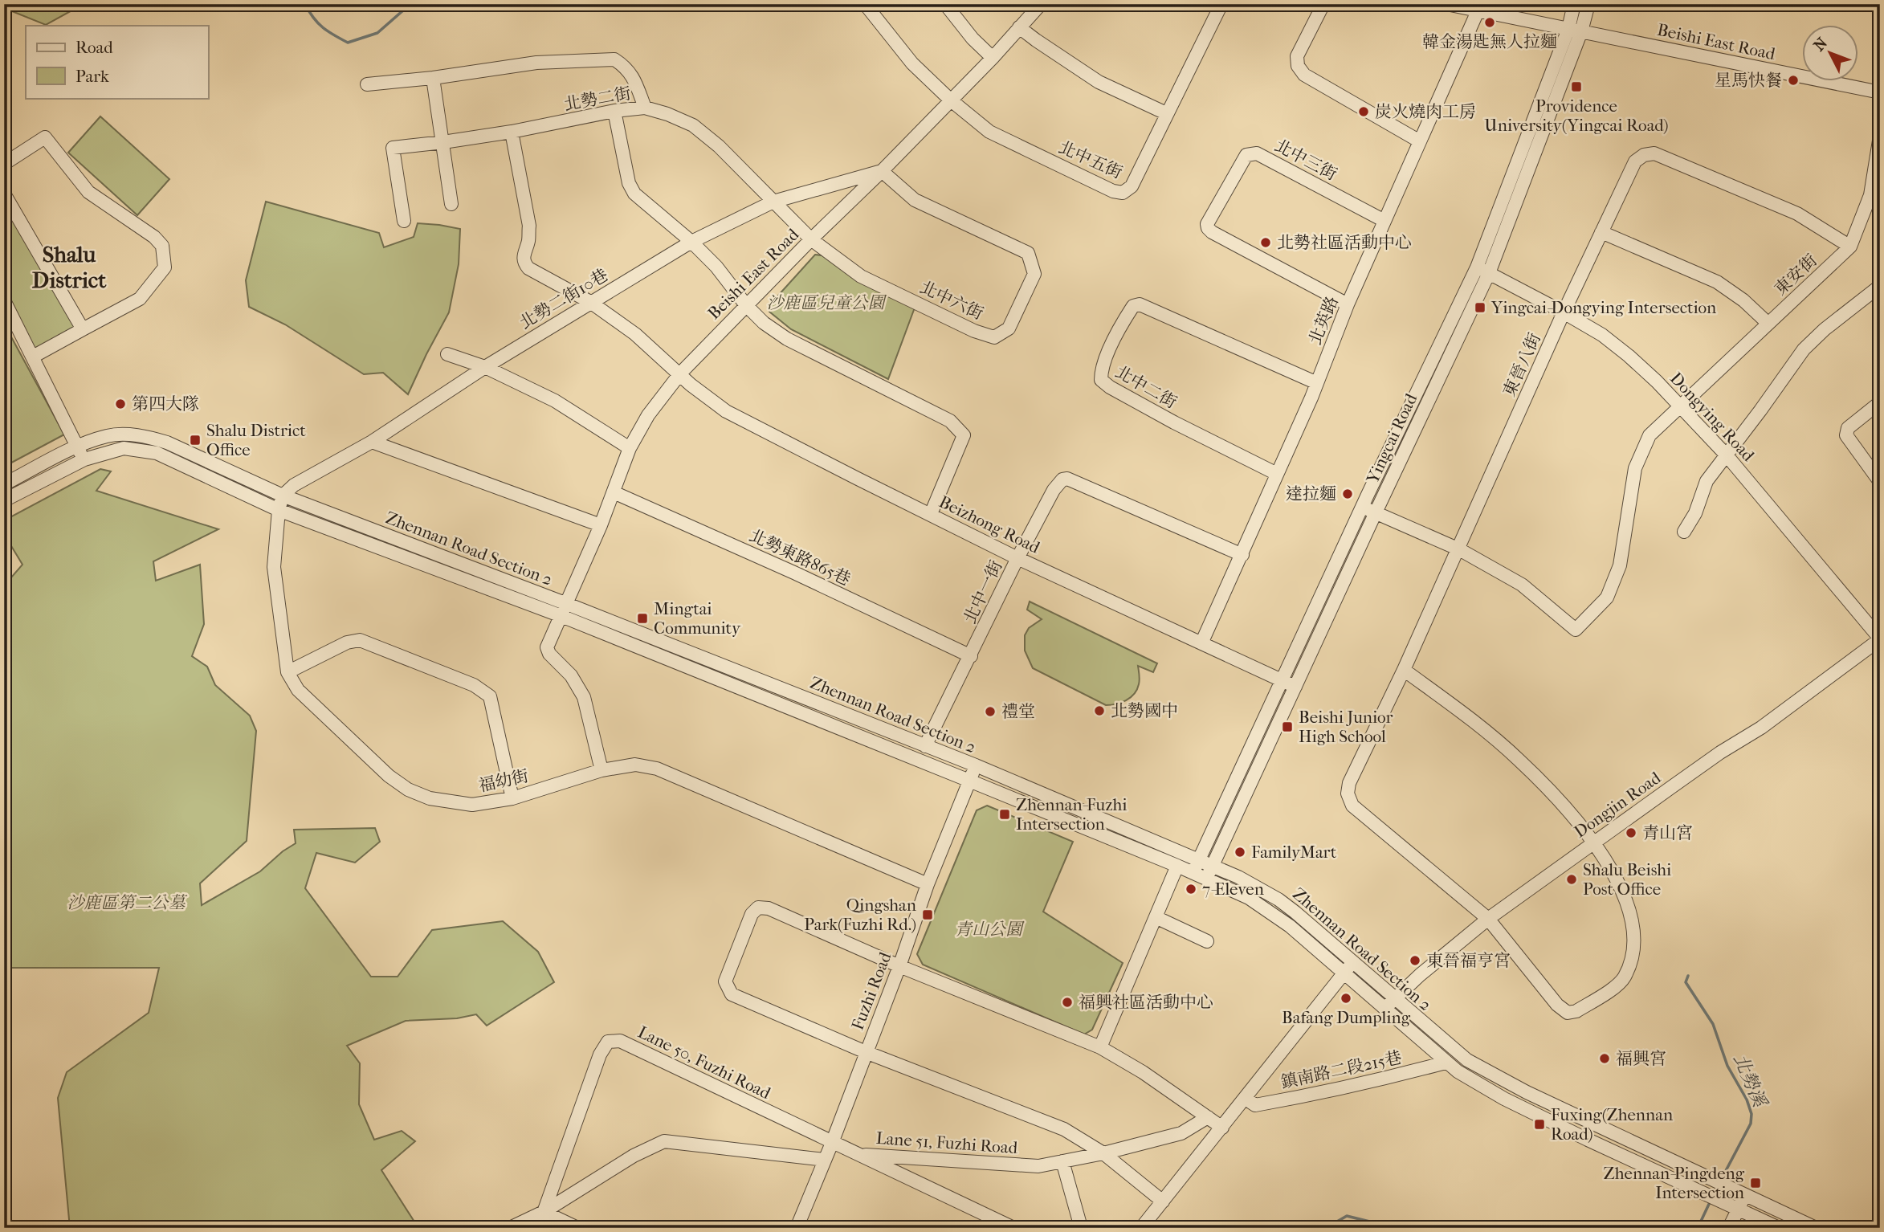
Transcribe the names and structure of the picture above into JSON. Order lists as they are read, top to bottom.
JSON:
{
  "streets": {
    "street": [
      "Beishi East Road",
      "北勢二街",
      "北中五街",
      "北中三街",
      "東安街",
      "北勢二街10巷",
      "北中六街",
      "北英路",
      "東晉八街",
      "北中二街",
      "Dongying Road",
      "Yingcai Road",
      "Beizhong Road",
      "Zhennan Road Section 2",
      "北勢東路865巷",
      "北中一街",
      "福幼街",
      "Dongjin Road",
      "Fuzhi Road",
      "Lane 50, Fuzhi Road",
      "鎮南路二段215巷",
      "Lane 51, Fuzhi Road"
    ]
  },
  "crossings": [
    ["Beishi East Road", "北勢二街"],
    ["Beishi East Road", "北中五街"],
    ["Beishi East Road", "北勢二街10巷"],
    ["Beishi East Road", "北中六街"],
    ["Beishi East Road", "北英路"],
    ["Beishi East Road", "Yingcai Road"],
    ["Beishi East Road", "Beizhong Road"],
    ["Beishi East Road", "Zhennan Road Section 2"],
    ["Beishi East Road", "北勢東路865巷"],
    ["Beishi East Road", "福幼街"],
    ["北勢二街", "北勢二街10巷"],
    ["北勢二街", "北中六街"],
    ["北勢二街", "Beizhong Road"],
    ["北中三街", "北英路"],
    ["東安街", "東晉八街"],
    ["東安街", "Dongying Road"],
    ["北勢二街10巷", "北中六街"],
    ["北勢二街10巷", "Beizhong Road"],
    ["北勢二街10巷", "Zhennan Road Section 2"],
    ["北勢二街10巷", "福幼街"],
    ["北英路", "北中二街"],
    ["北英路", "Beizhong Road"],
    ["北英路", "北中一街"],
    ["東晉八街", "Dongying Road"],
    ["東晉八街", "Dongjin Road"],
    ["Dongying Road", "Yingcai Road"],
    ["Dongying Road", "Dongjin Road"],
    ["Yingcai Road", "Beizhong Road"],
    ["Yingcai Road", "Zhennan Road Section 2"],
    ["Beizhong Road", "北中一街"],
    ["Zhennan Road Section 2", "北中一街"],
    ["Zhennan Road Section 2", "福幼街"],
    ["Zhennan Road Section 2", "Dongjin Road"],
    ["Zhennan Road Section 2", "Fuzhi Road"],
    ["Zhennan Road Section 2", "鎮南路二段215巷"],
    ["北勢東路865巷", "北中一街"],
    ["福幼街", "Fuzhi Road"],
    ["Fuzhi Road", "Lane 50, Fuzhi Road"],
    ["Lane 50, Fuzhi Road", "Lane 51, Fuzhi Road"]
  ],
  "districts": ["Shalu District"],
  "water": ["北勢溪"],
  "parks": ["沙鹿區兒童公園", "沙鹿區第二公墓", "青山公園"],
  "places": {
    "other": [
      "韓金湯匙無人拉麵",
      "星馬快餐",
      "炭火燒肉工房",
      "北勢社區活動中心",
      "第四大隊",
      "達拉麵",
      "北勢國中",
      "禮堂",
      "青山宮",
      "FamilyMart",
      "Shalu Beishi Post Office",
      "7-Eleven",
      "東晉福亨宮",
      "Bafang Dumpling",
      "福興社區活動中心",
      "福興宮"
    ],
    "transit": [
      "Providence University(Yingcai Road)",
      "Yingcai-Dongying Intersection",
      "Shalu District Office",
      "Mingtai Community",
      "Beishi Junior High School",
      "Zhennan-Fuzhi Intersection",
      "Qingshan Park(Fuzhi Rd.)",
      "Fuxing(Zhennan Road)",
      "Zhennan-Pingdeng Intersection"
    ]
  },
  "legend": ["Road", "Park"],
  "north": "top left"
}
